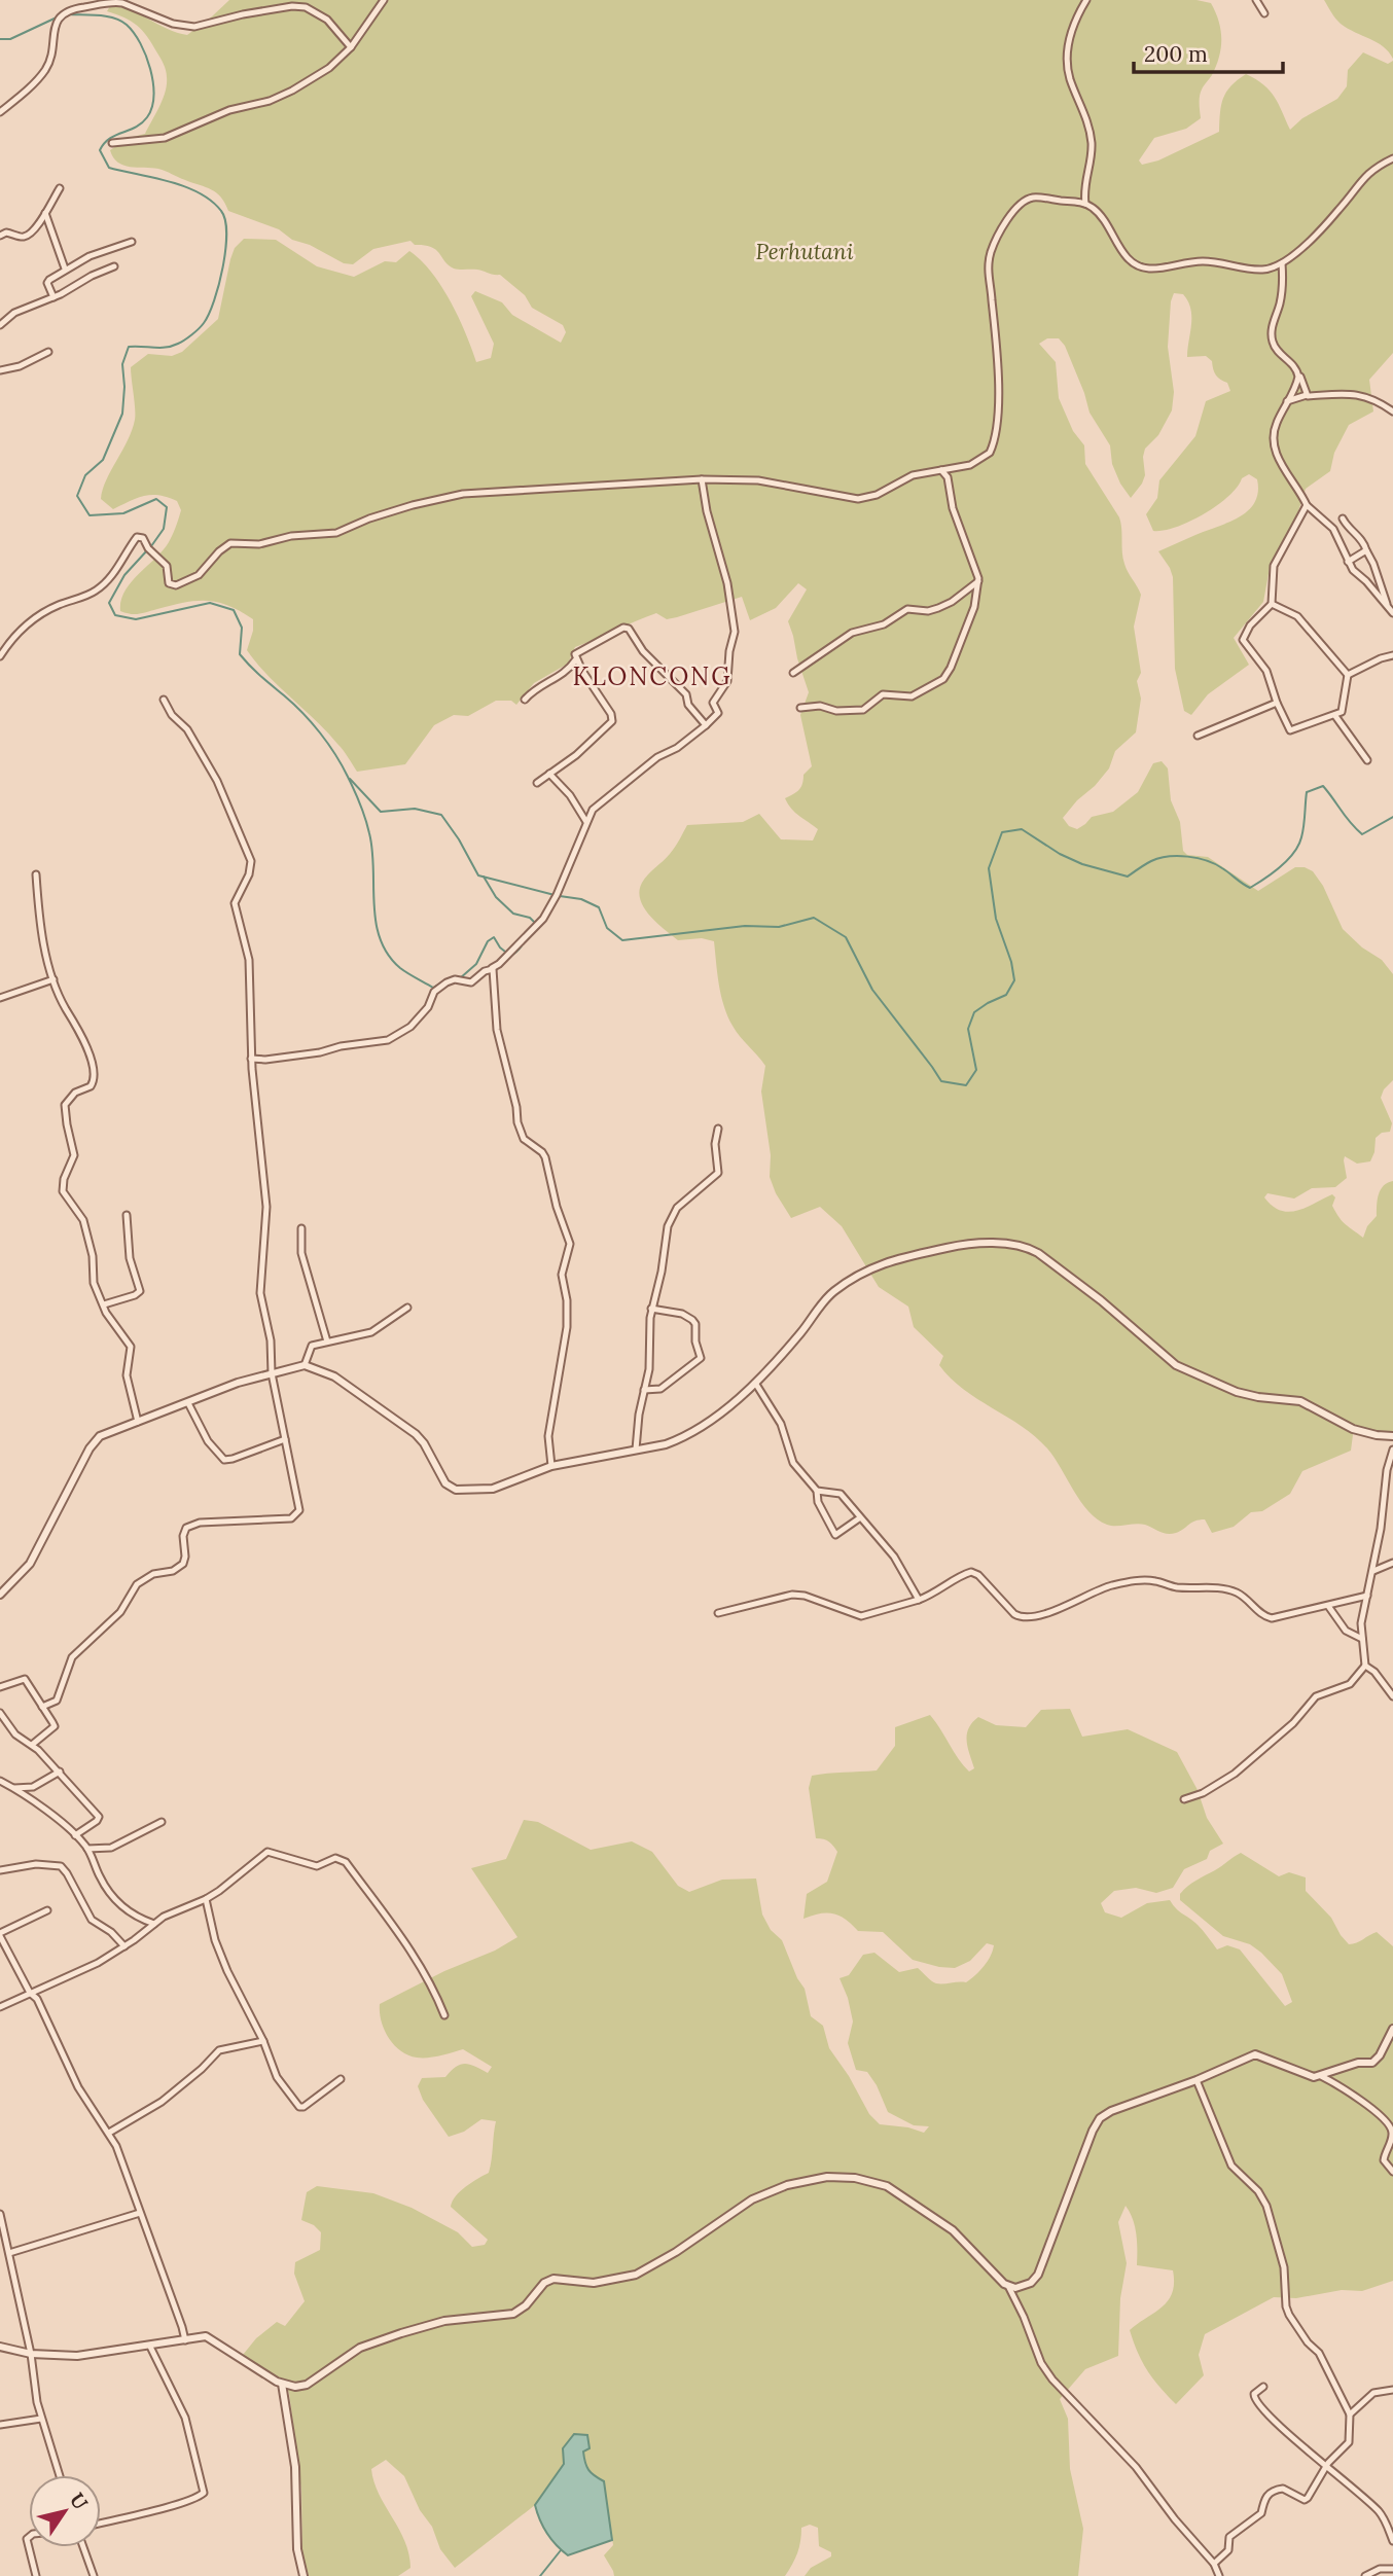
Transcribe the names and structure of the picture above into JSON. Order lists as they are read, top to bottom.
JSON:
{
  "districts": ["KLONCONG"],
  "parks": ["Perhutani"],
  "scale_bar": "200 m",
  "north": "top right"
}
